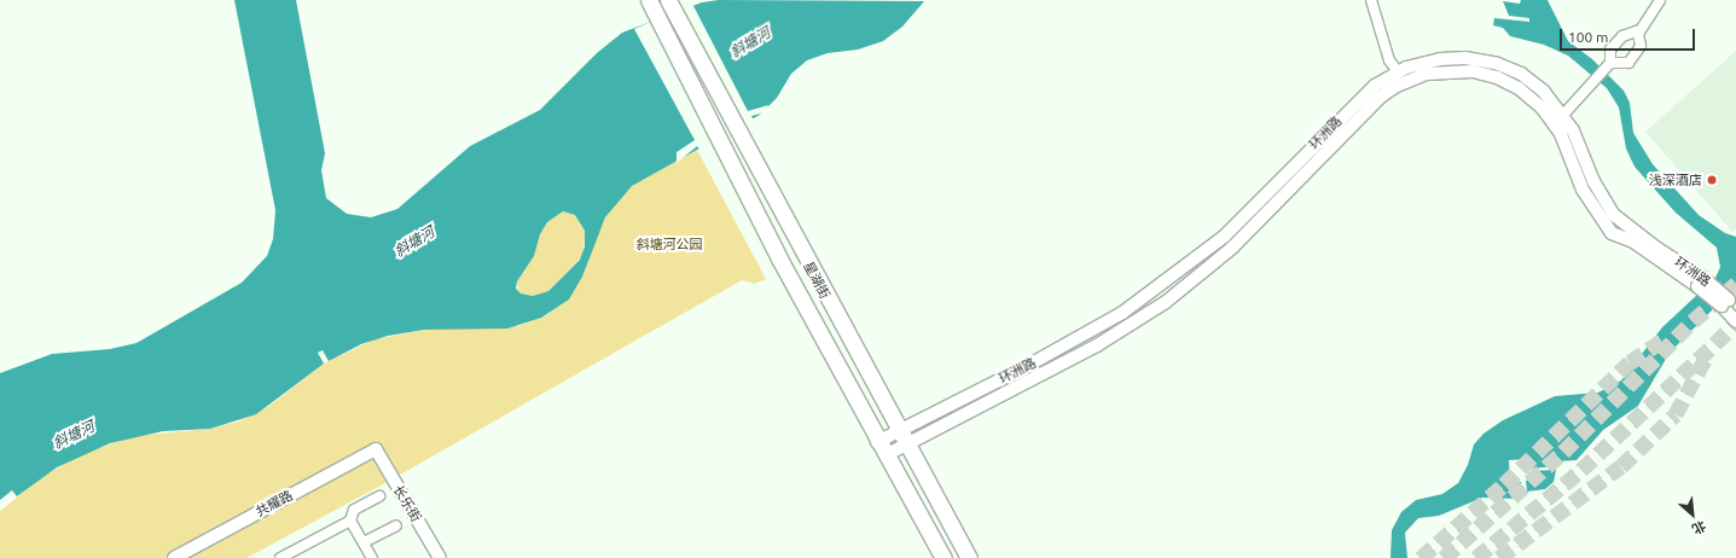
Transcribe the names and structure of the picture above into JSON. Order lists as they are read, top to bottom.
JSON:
{
  "streets": {
    "main road": ["星湖街"],
    "street": ["环洲路", "共耀路", "长乐街"]
  },
  "crossings": [
    ["环洲路", "星湖街"],
    ["共耀路", "长乐街"]
  ],
  "water": ["斜塘河"],
  "parks": ["斜塘河公园"],
  "places": ["浅深酒店"],
  "scale_bar": "100 m",
  "north": "bottom right"
}
